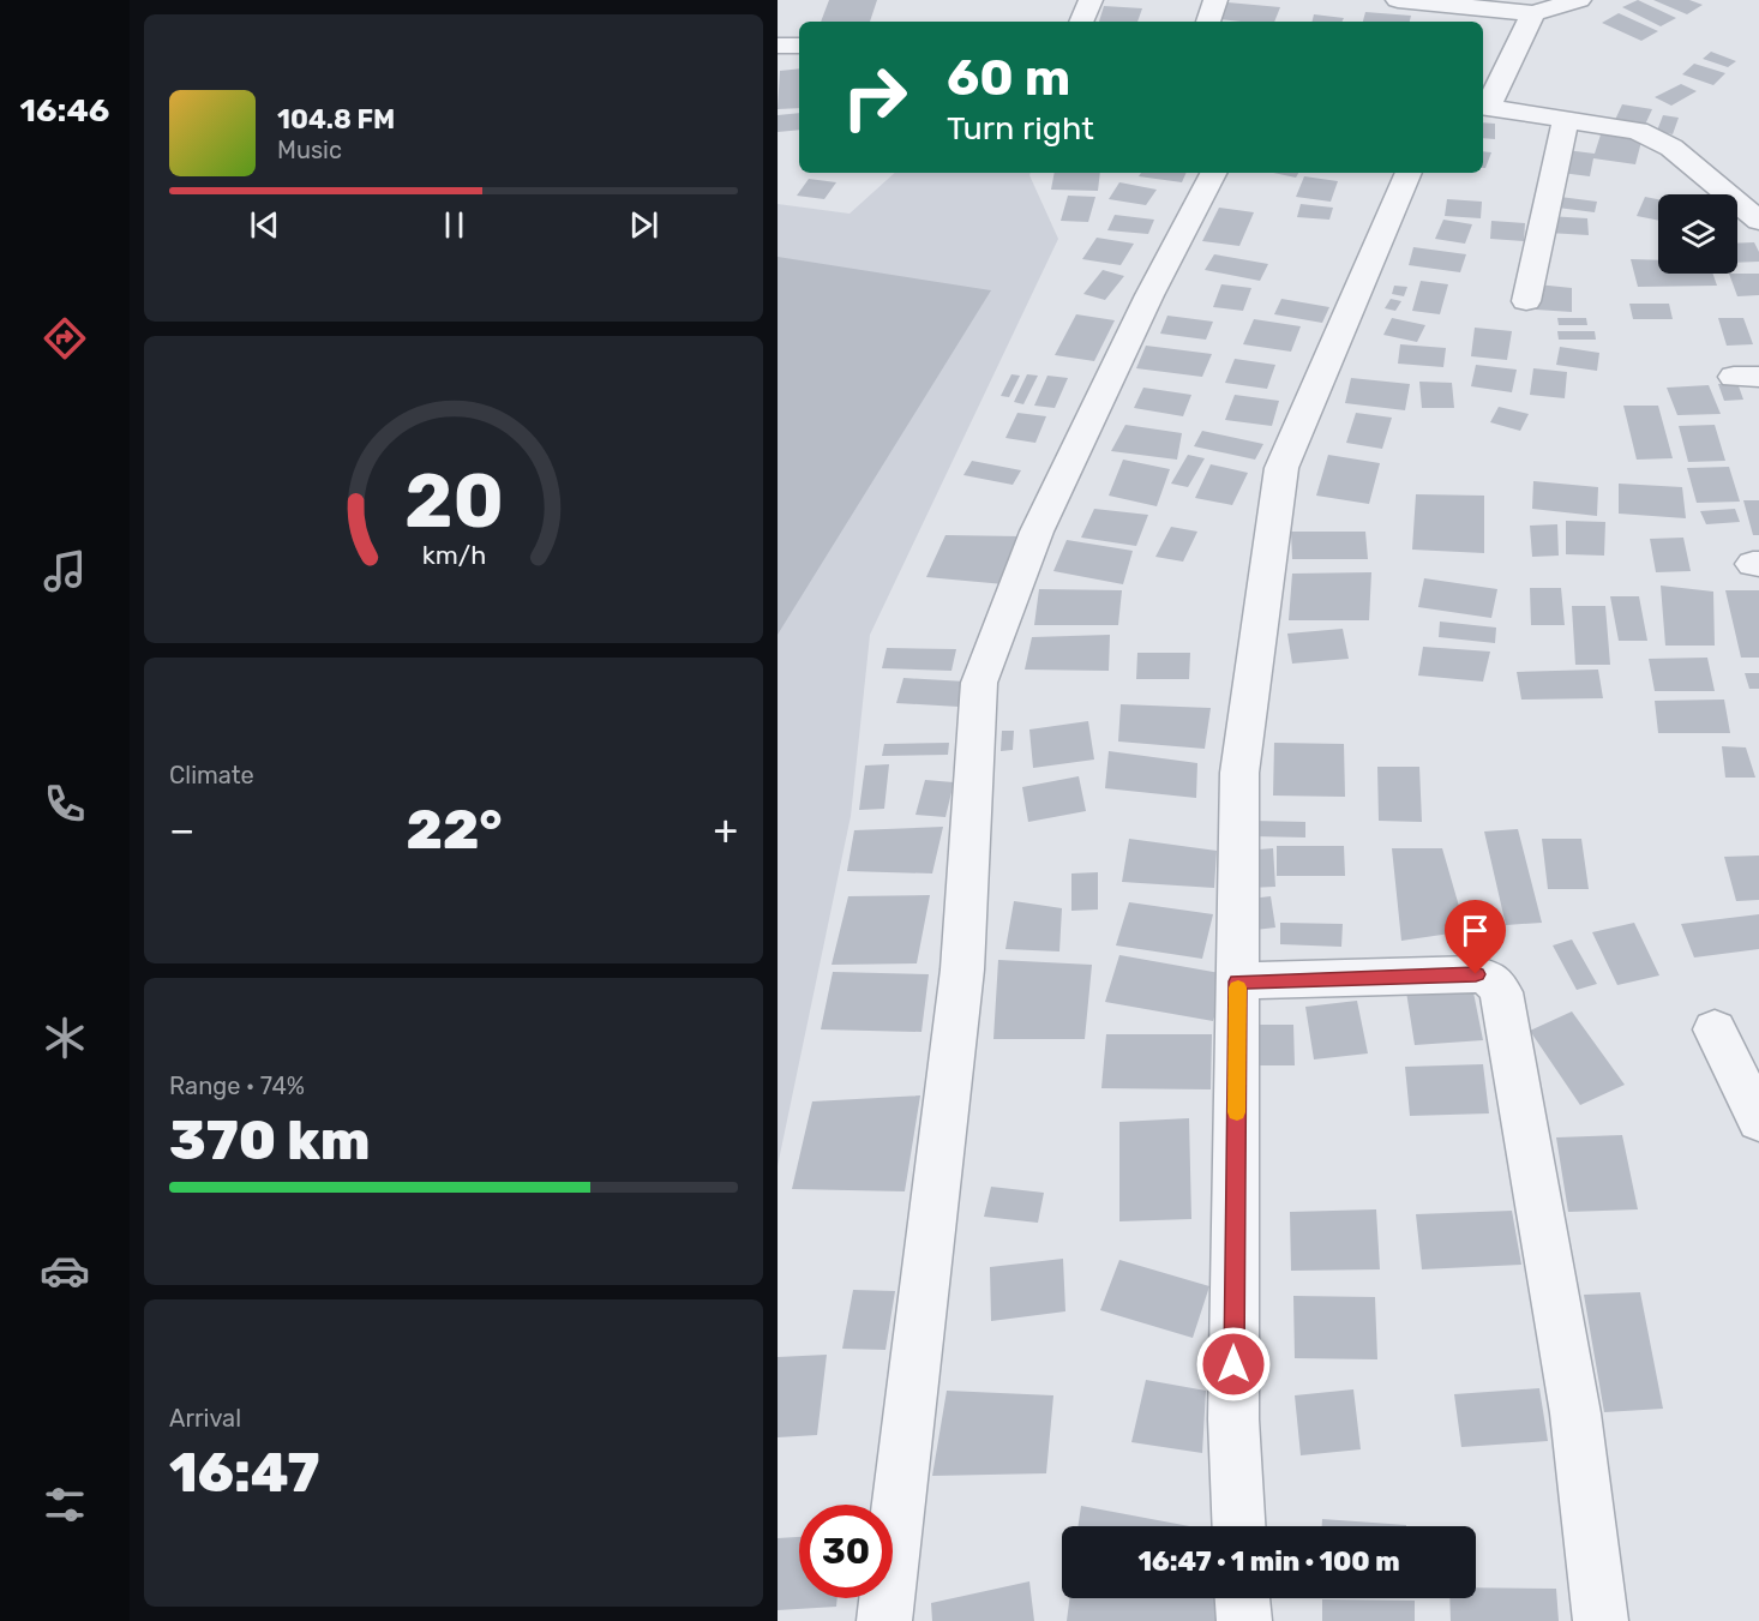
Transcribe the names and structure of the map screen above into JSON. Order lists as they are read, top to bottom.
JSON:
{
  "page": {
    "tabs": "16:46",
    "turn": ["60 m", "Turn right"],
    "song": ["104.8 FM", "Music"],
    "tile": [
      "Climate",
      ["Range · 74%", "370 km"],
      ["Arrival", "16:47"]
    ],
    "heat": ["−", "22°", "+"],
    "limit": "30",
    "trip": "16:47 · 1 min · 100 m",
    "gauge": ["20", "km/h"]
  }
}
